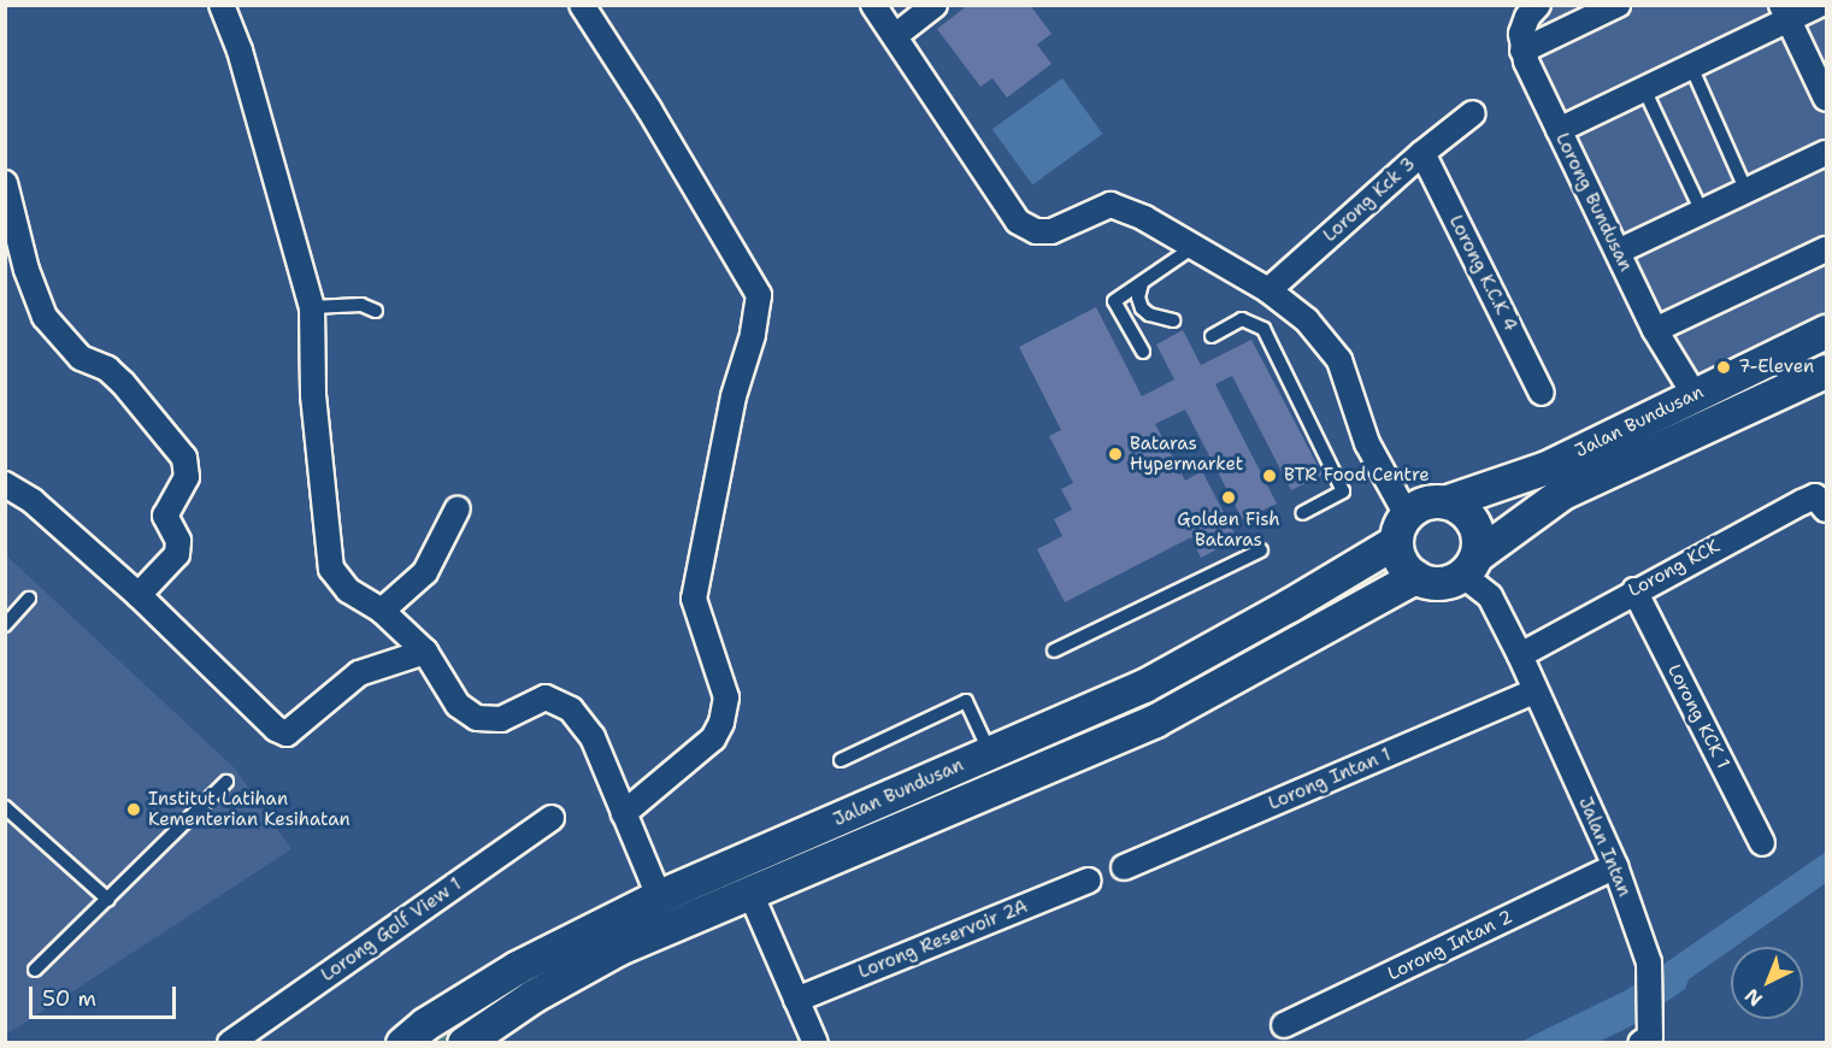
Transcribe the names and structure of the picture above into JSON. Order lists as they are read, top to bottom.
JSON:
{
  "streets": {
    "main road": ["Jalan Bundusan"],
    "street": [
      "Lorong Kck 3",
      "Lorong Bundusan",
      "Lorong K.C.K 4",
      "Lorong KCK",
      "Lorong KCK 1",
      "Lorong Intan 1",
      "Jalan Intan",
      "Lorong Golf View 1",
      "Lorong Reservoir 2A",
      "Lorong Intan 2"
    ]
  },
  "crossings": [
    ["Lorong Kck 3", "Lorong K.C.K 4"],
    ["Lorong Bundusan", "Jalan Bundusan"],
    ["Jalan Bundusan", "Jalan Intan"],
    ["Lorong KCK", "Lorong KCK 1"],
    ["Lorong KCK", "Jalan Intan"],
    ["Lorong Intan 1", "Jalan Intan"],
    ["Jalan Intan", "Lorong Intan 2"]
  ],
  "places": [
    "7-Eleven",
    "Bataras Hypermarket",
    "BTR Food Centre",
    "Golden Fish Bataras",
    "Institut Latihan Kementerian Kesihatan"
  ],
  "scale_bar": "50 m",
  "north": "bottom left"
}
